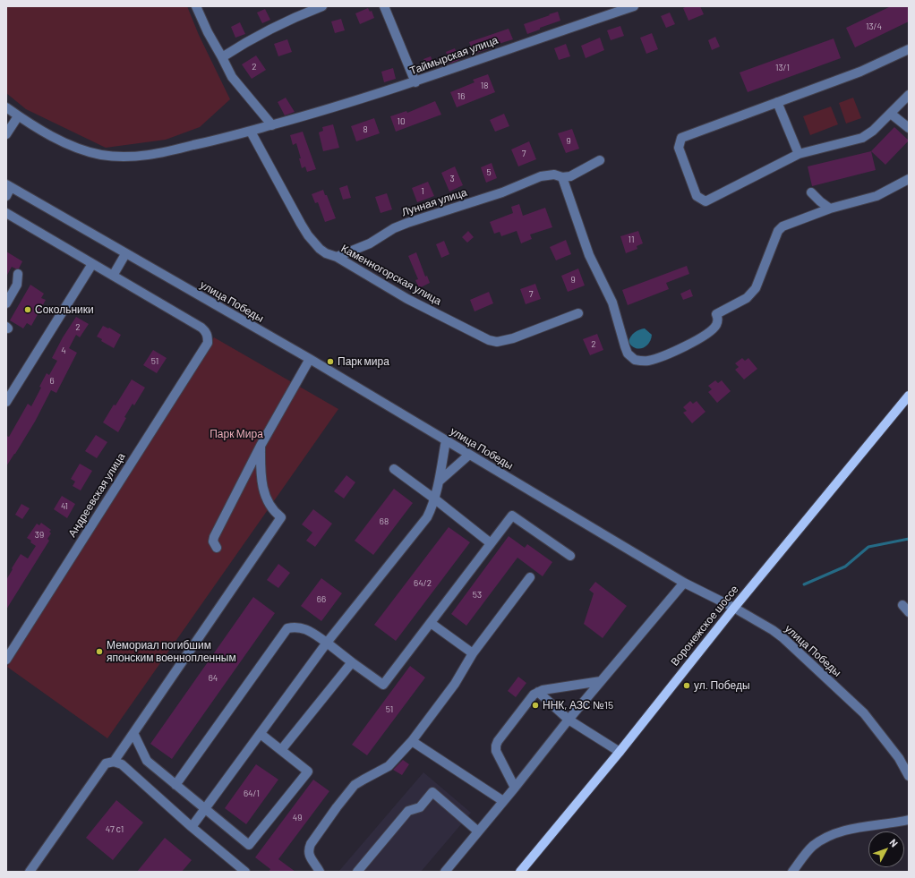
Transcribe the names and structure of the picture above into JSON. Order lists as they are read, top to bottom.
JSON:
{
  "streets": {
    "main road": ["Воронежское шоссе"],
    "street": [
      "Таймырская улица",
      "Лунная улица",
      "Каменногорская улица",
      "улица Победы",
      "Андреевская улица"
    ]
  },
  "crossings": [
    ["Таймырская улица", "Каменногорская улица"],
    ["Лунная улица", "Каменногорская улица"],
    ["улица Победы", "Воронежское шоссе"]
  ],
  "parks": ["Парк Мира"],
  "places": [
    "Сокольники",
    "Парк мира",
    "Мемориал погибшим японским военнопленным",
    "ул. Победы",
    "ННК, АЗС №15"
  ],
  "house_numbers": [
    "13/4",
    "2",
    "13/1",
    "18",
    "16",
    "10",
    "8",
    "9",
    "7",
    "5",
    "3",
    "1",
    "11",
    "9",
    "7",
    "2",
    "2",
    "4",
    "51",
    "6",
    "41",
    "68",
    "39",
    "64/2",
    "53",
    "66",
    "64",
    "51",
    "64/1",
    "49",
    "47 с1"
  ],
  "north": "top right"
}
